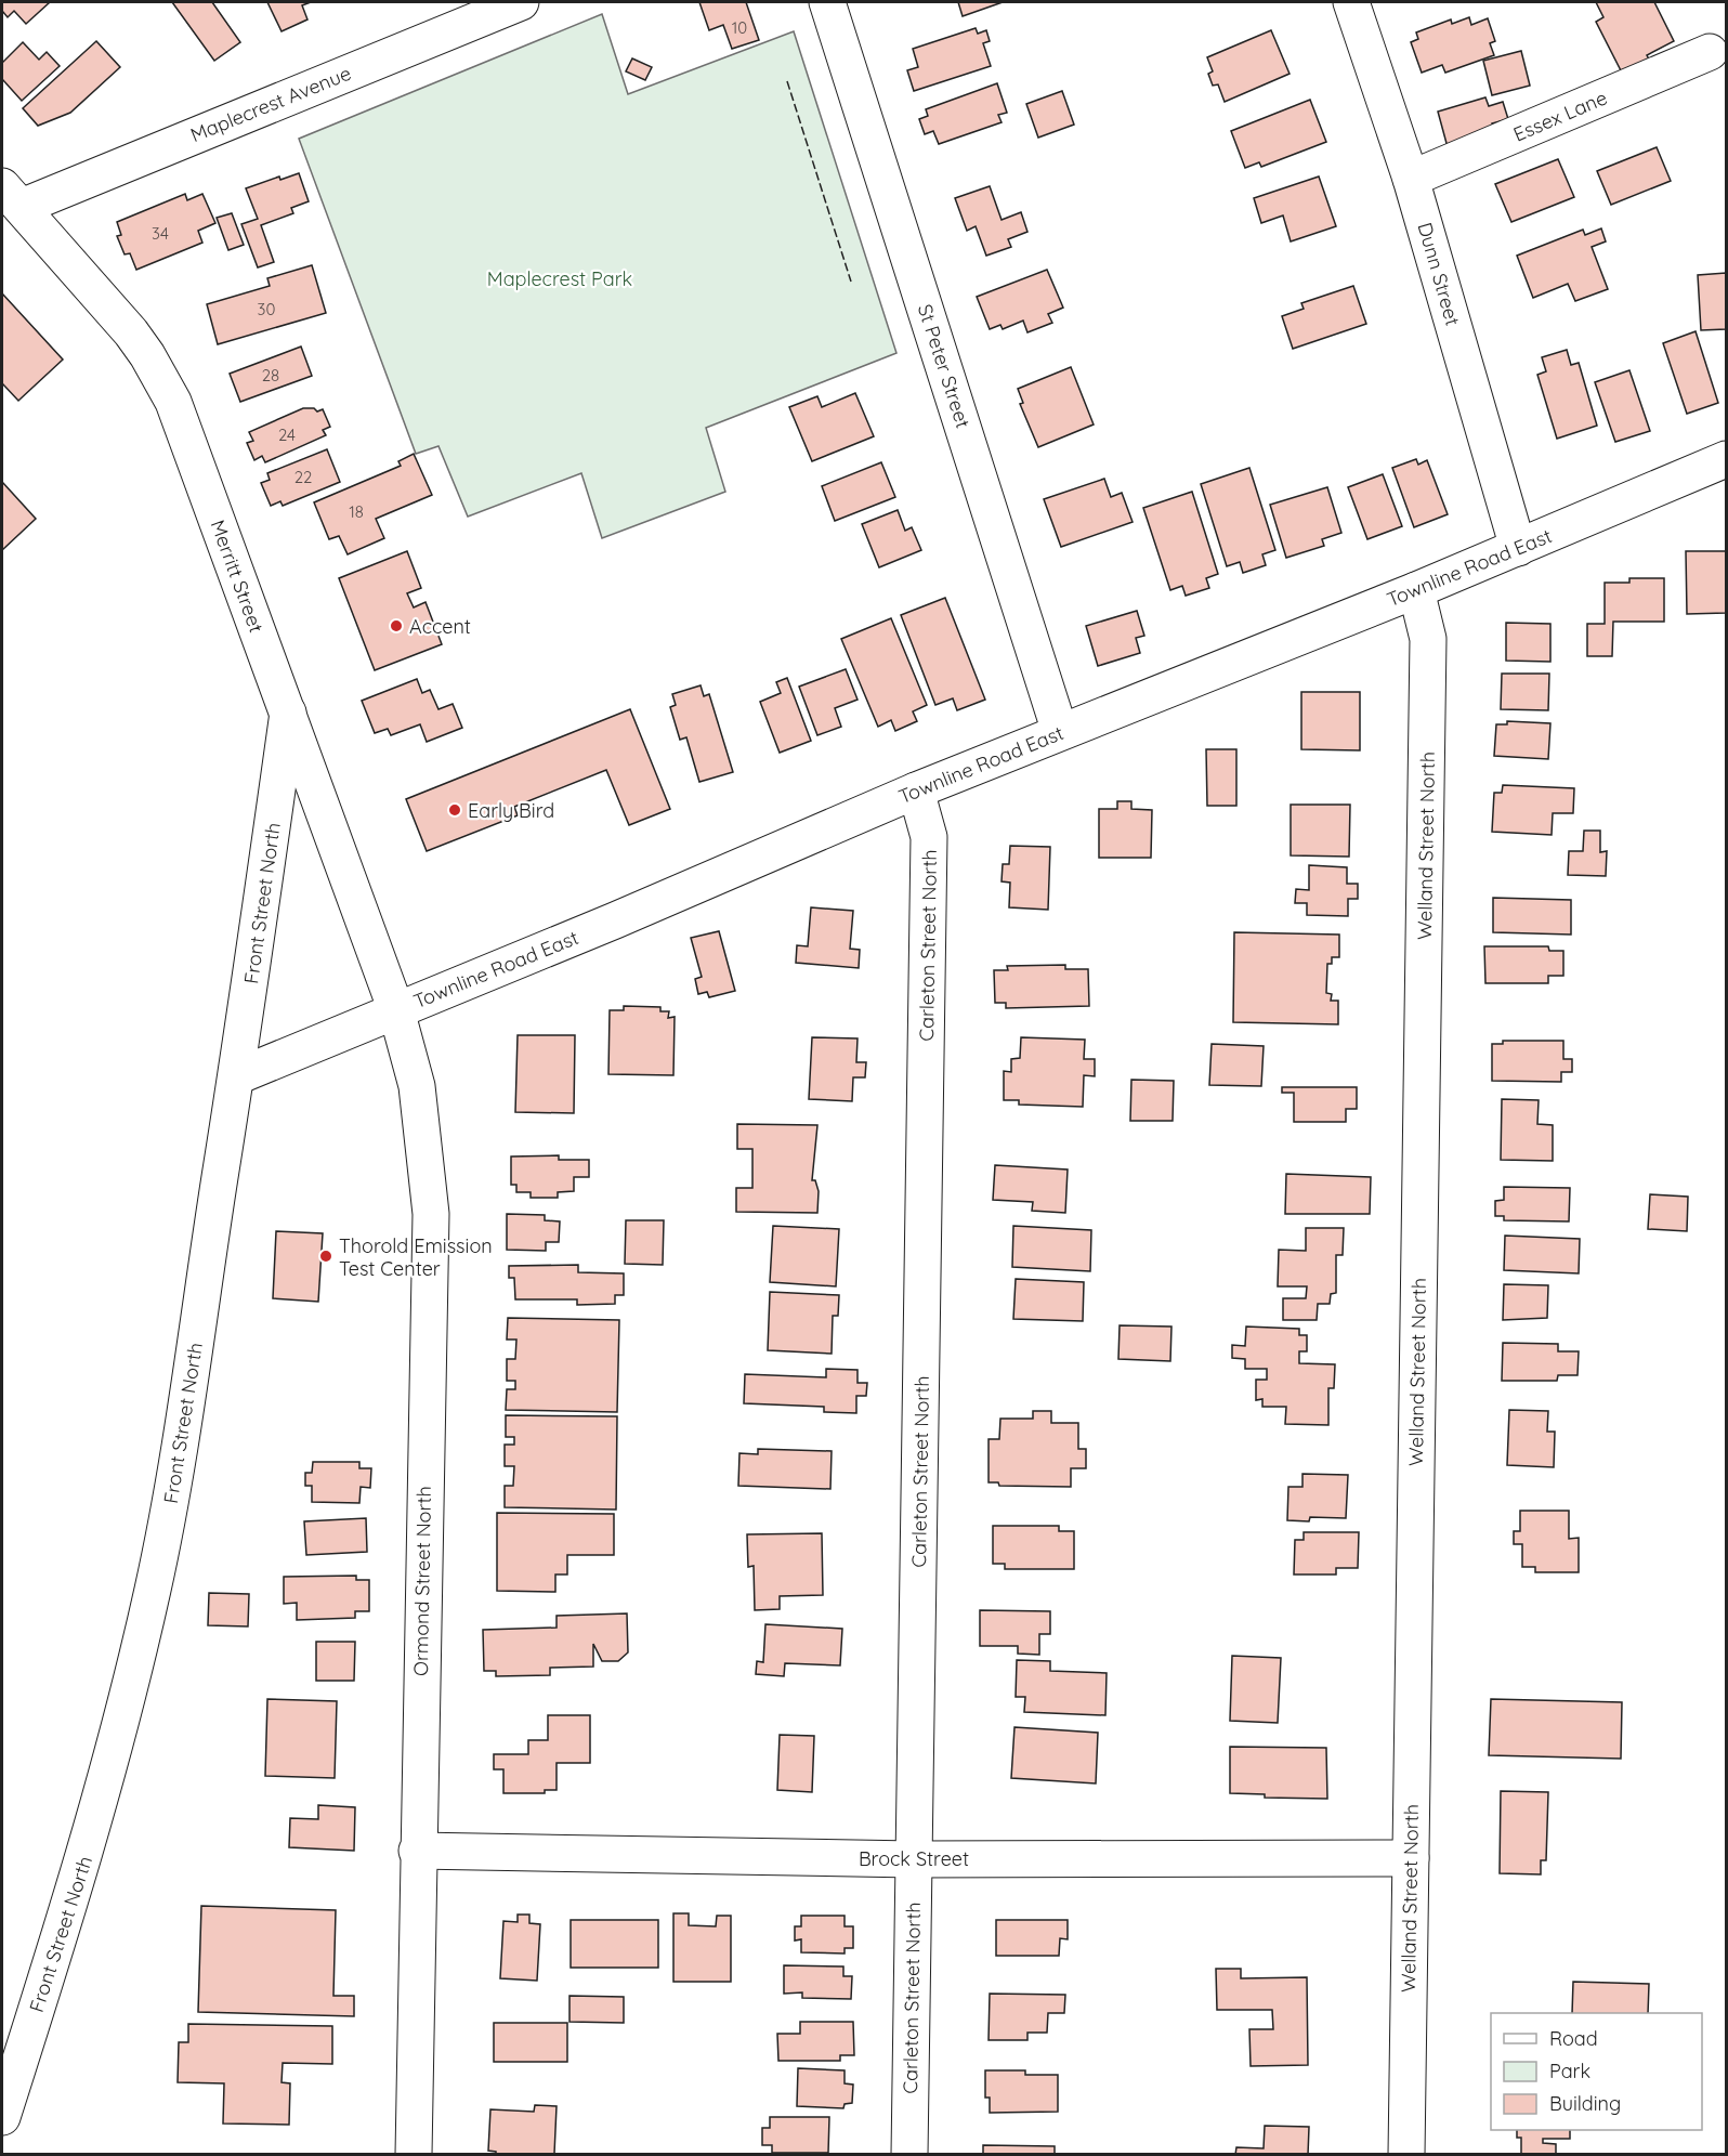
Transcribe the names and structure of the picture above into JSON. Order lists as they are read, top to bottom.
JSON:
{
  "streets": {
    "street": [
      "Maplecrest Avenue",
      "Essex Lane",
      "Dunn Street",
      "St Peter Street",
      "Townline Road East",
      "Merritt Street",
      "Welland Street North",
      "Front Street North",
      "Carleton Street North",
      "Ormond Street North",
      "Brock Street"
    ]
  },
  "crossings": [
    ["Maplecrest Avenue", "Merritt Street"],
    ["Essex Lane", "Dunn Street"],
    ["Dunn Street", "Townline Road East"],
    ["St Peter Street", "Townline Road East"],
    ["Townline Road East", "Merritt Street"],
    ["Townline Road East", "Welland Street North"],
    ["Townline Road East", "Front Street North"],
    ["Townline Road East", "Carleton Street North"],
    ["Townline Road East", "Ormond Street North"],
    ["Merritt Street", "Front Street North"],
    ["Merritt Street", "Ormond Street North"],
    ["Welland Street North", "Brock Street"],
    ["Carleton Street North", "Brock Street"],
    ["Ormond Street North", "Brock Street"]
  ],
  "parks": ["Maplecrest Park"],
  "places": ["Accent", "Early Bird", "Thorold Emission Test Center"],
  "house_numbers": [
    "10",
    "34",
    "30",
    "28",
    "24",
    "22",
    "18"
  ],
  "legend": ["Road", "Park", "Building"]
}
